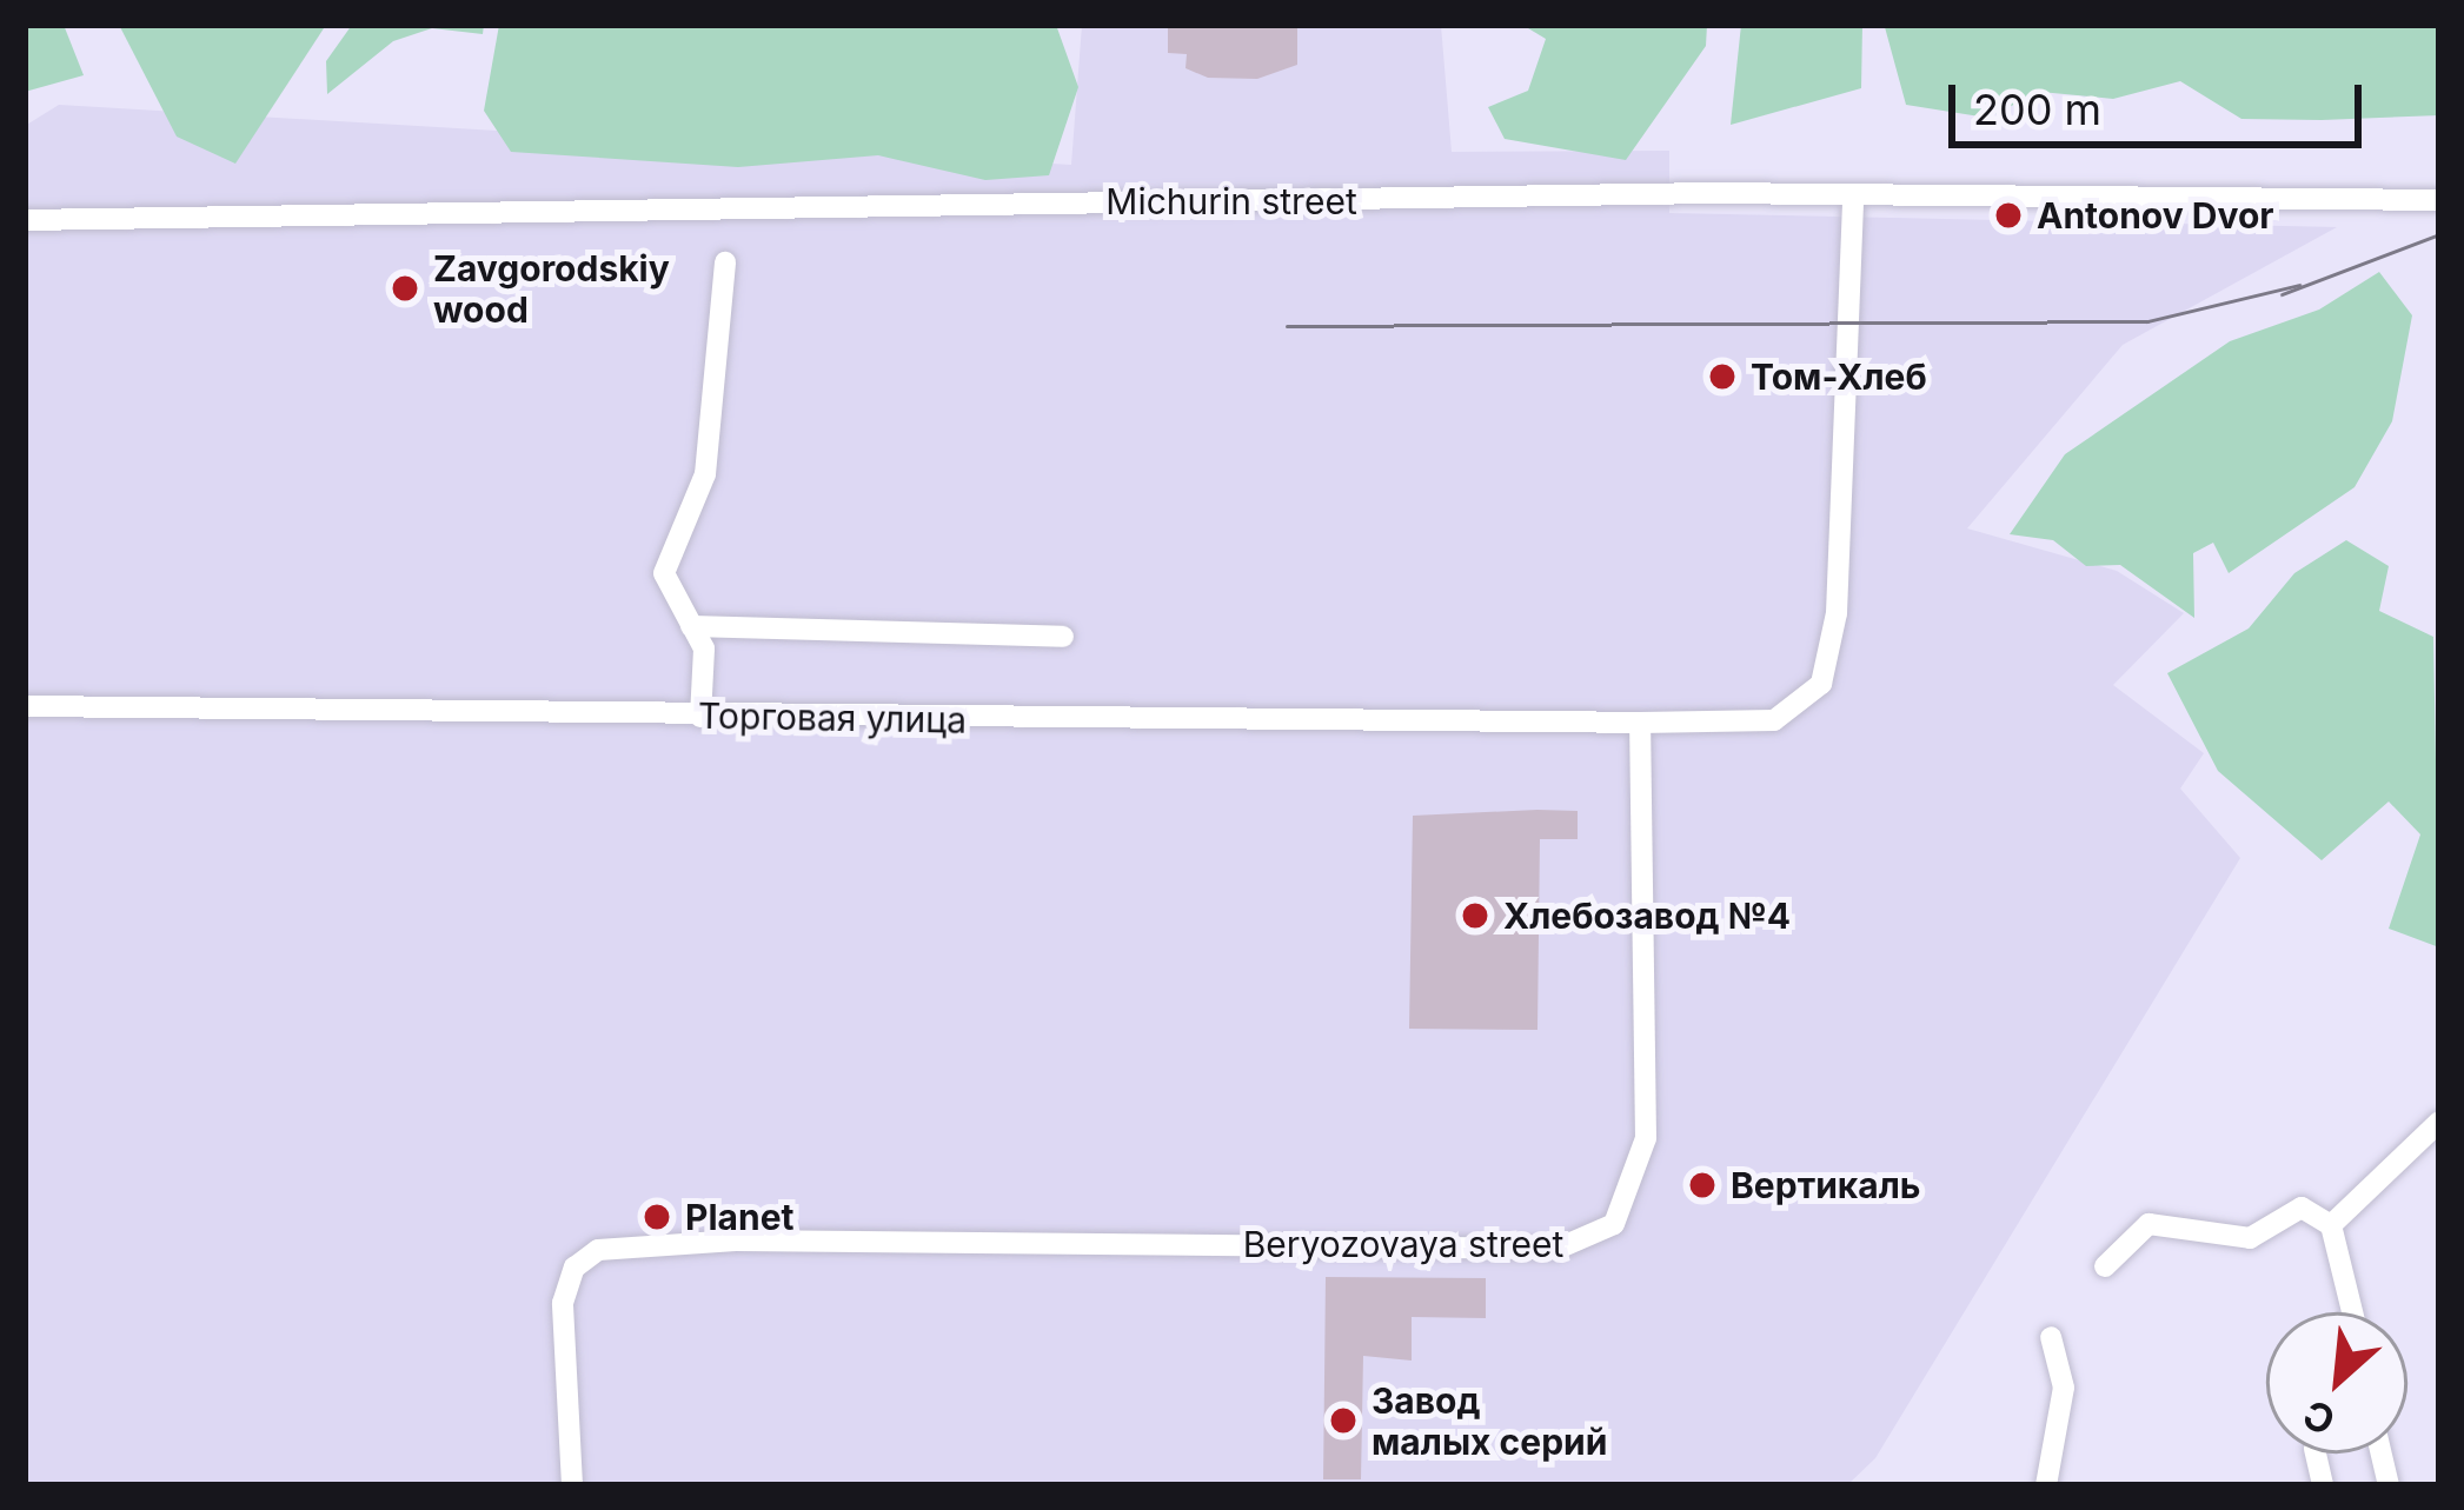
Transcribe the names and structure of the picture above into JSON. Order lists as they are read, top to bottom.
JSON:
{
  "streets": {
    "street": ["Michurin street", "Торговая улица", "Beryozovaya street"]
  },
  "crossings": [
    ["Торговая улица", "Beryozovaya street"]
  ],
  "places": [
    "Antonov Dvor",
    "Zavgorodskiy wood",
    "Том-Хлеб",
    "Хлебозавод №4",
    "Вертикаль",
    "Planet",
    "Завод малых серий"
  ],
  "scale_bar": "200 m",
  "north": "bottom left"
}
